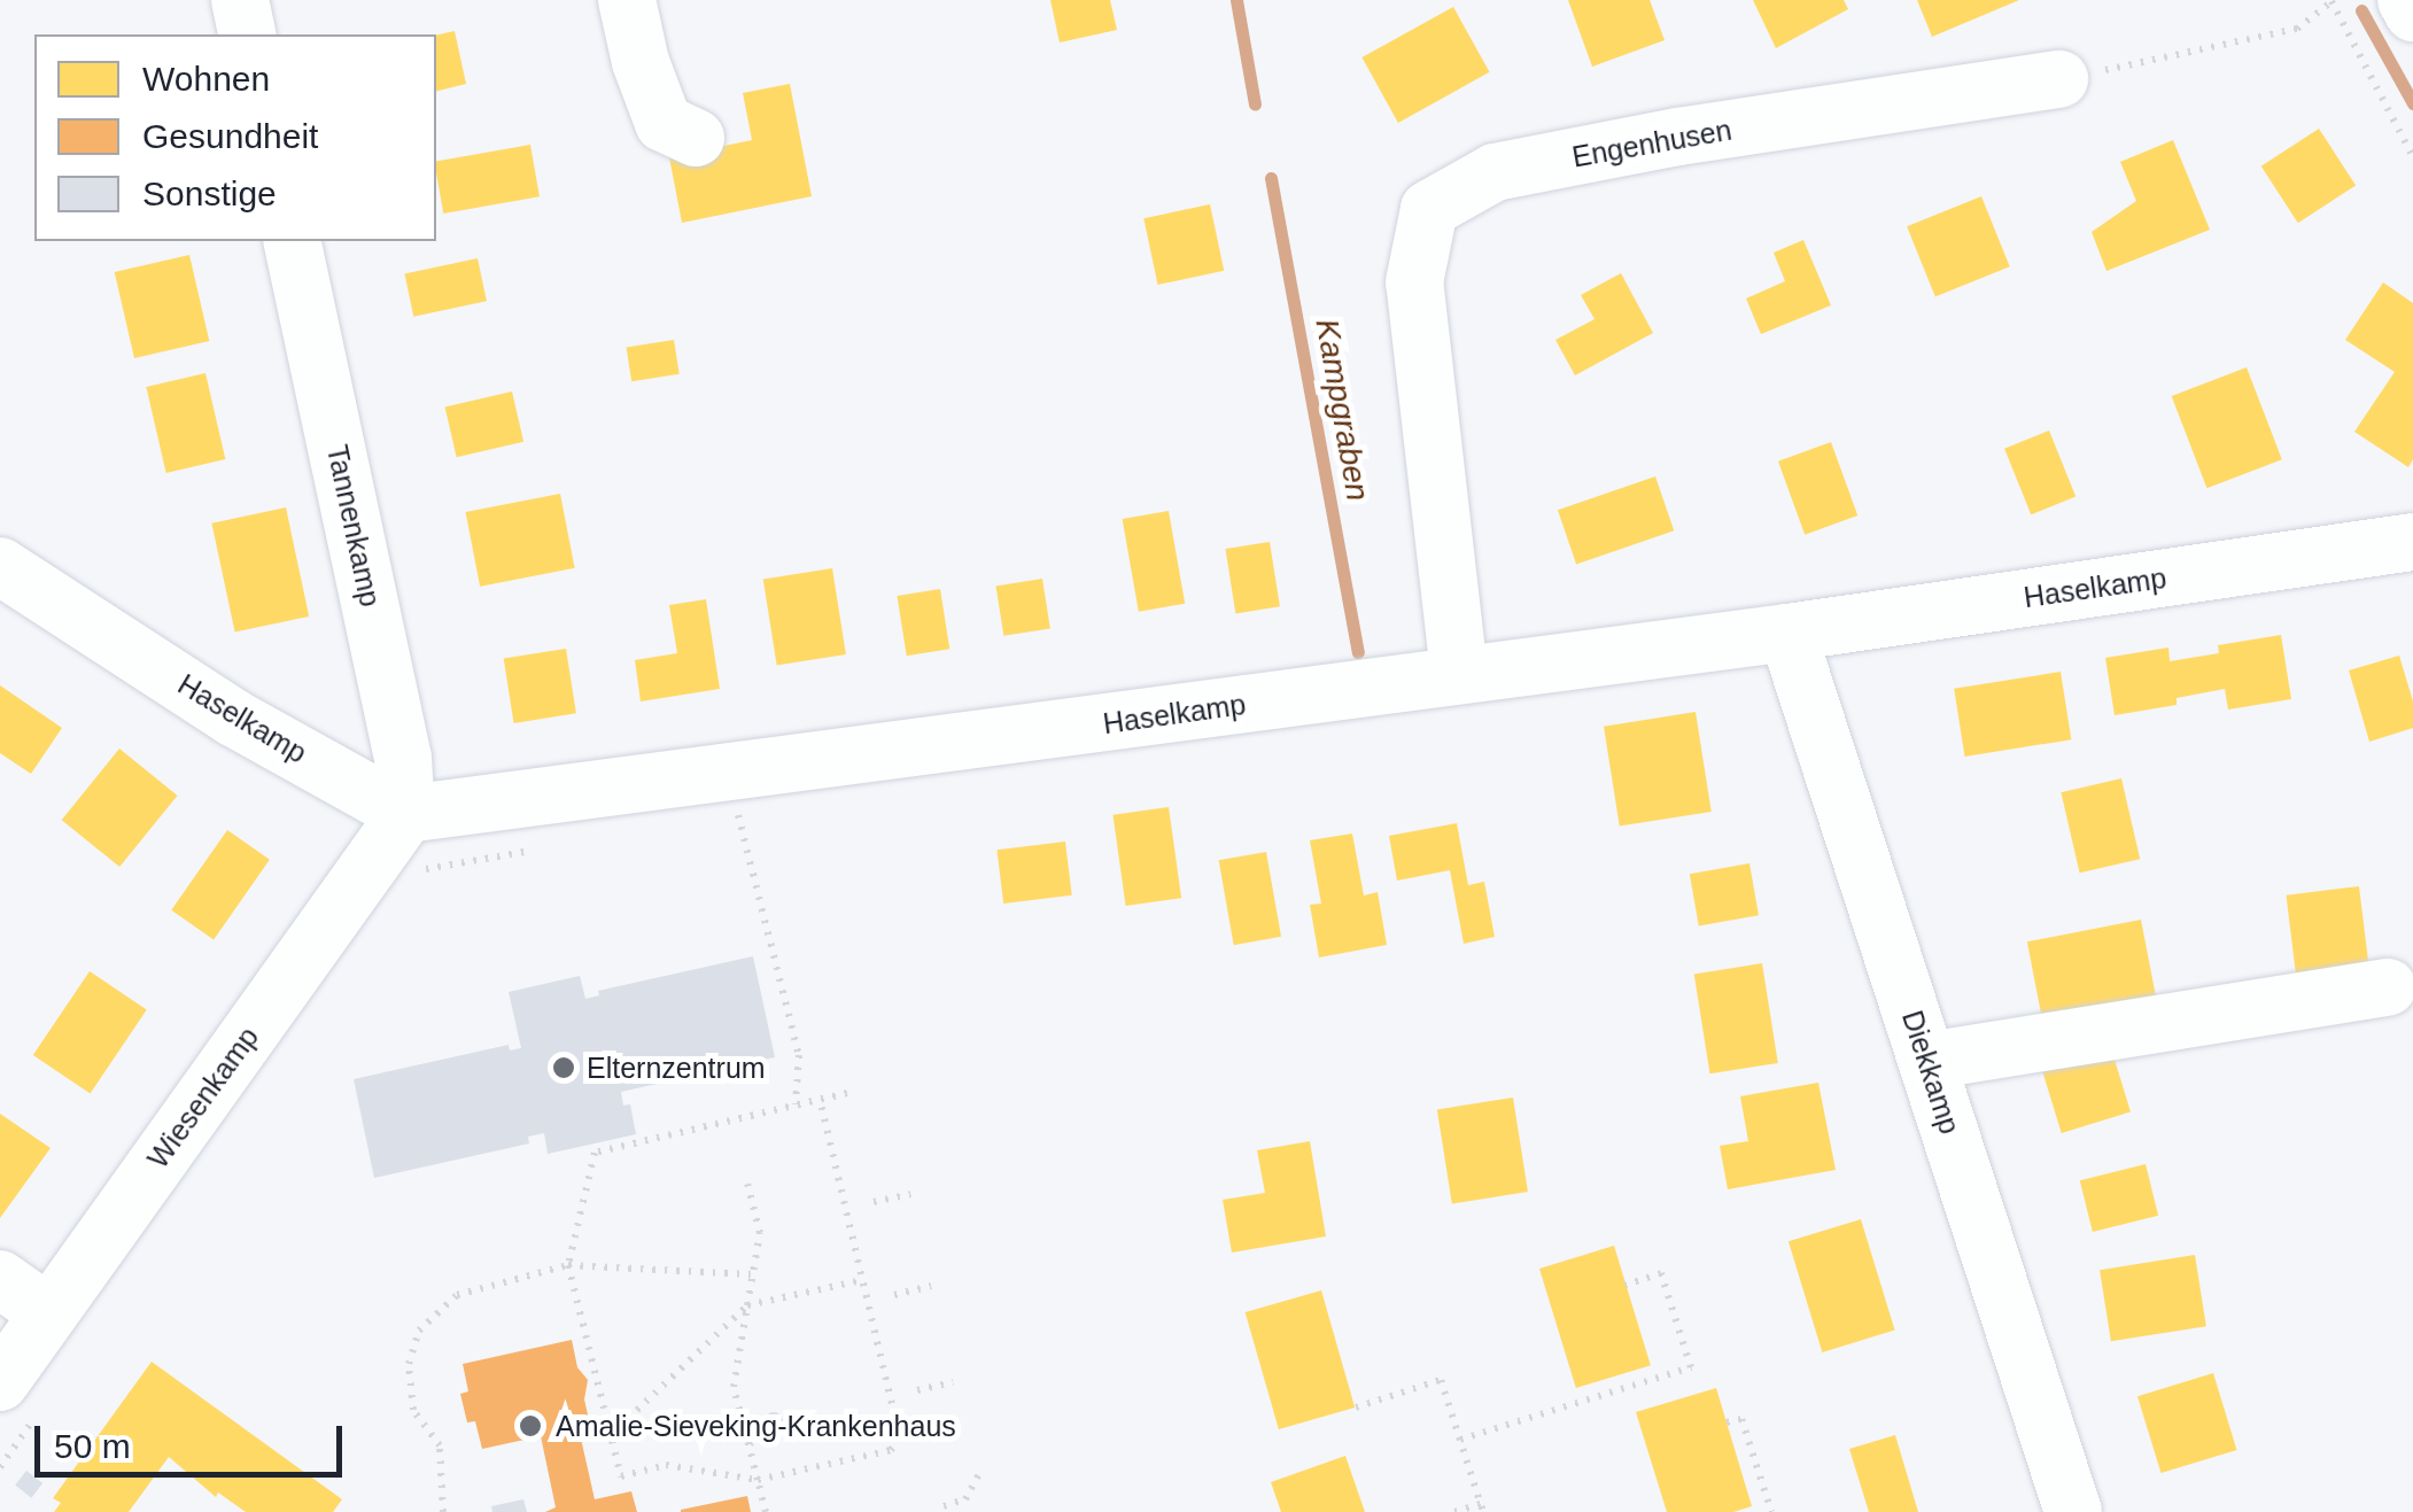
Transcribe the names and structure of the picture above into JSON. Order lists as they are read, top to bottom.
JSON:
{
  "streets": {
    "street": [
      "Engenhusen",
      "Tannenkamp",
      "Haselkamp",
      "Diekkamp",
      "Wiesenkamp"
    ]
  },
  "crossings": [
    ["Engenhusen", "Haselkamp"],
    ["Tannenkamp", "Haselkamp"],
    ["Tannenkamp", "Wiesenkamp"],
    ["Haselkamp", "Diekkamp"],
    ["Haselkamp", "Wiesenkamp"]
  ],
  "water": ["Kampgraben"],
  "places": ["Elternzentrum", "Amalie-Sieveking-Krankenhaus"],
  "legend": ["Wohnen", "Gesundheit", "Sonstige"],
  "scale_bar": "50 m"
}
